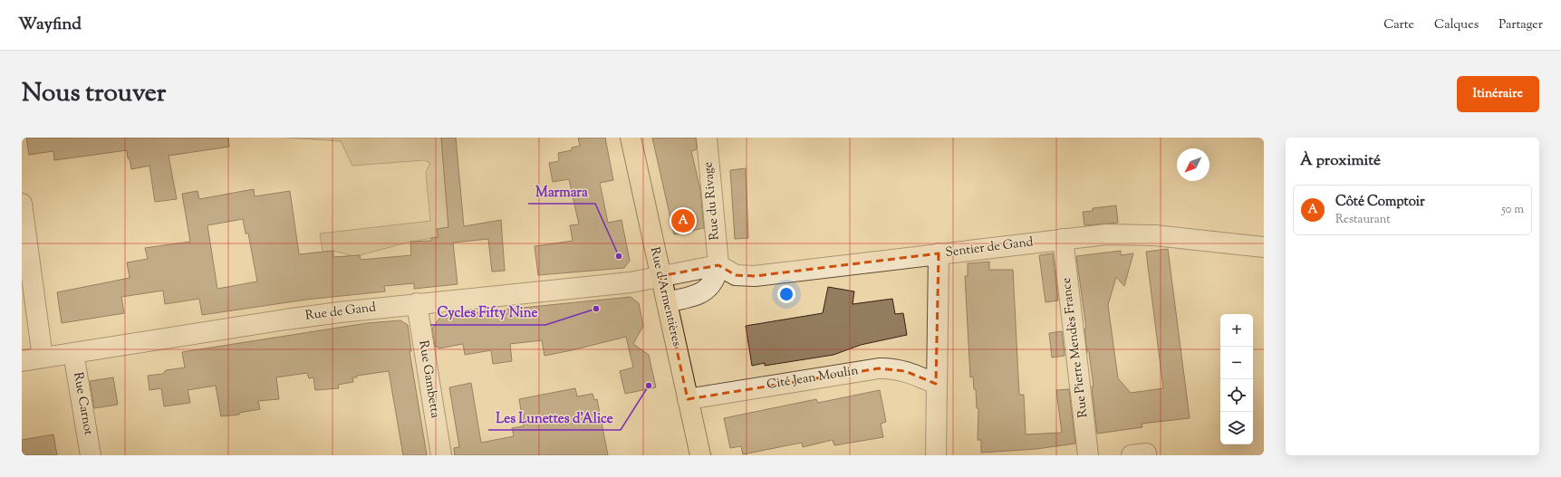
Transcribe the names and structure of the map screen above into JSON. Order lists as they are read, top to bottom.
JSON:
{
  "streets": {
    "main road": ["Rue d'Armentières"],
    "street": [
      "Rue du Rivage",
      "Sentier de Gand",
      "Rue de Gand",
      "Rue Pierre Mendès France",
      "Cité Jean Moulin",
      "Rue Gambetta",
      "Rue Carnot"
    ]
  },
  "crossings": [
    ["Rue du Rivage", "Sentier de Gand"],
    ["Rue du Rivage", "Rue d'Armentières"],
    ["Sentier de Gand", "Rue Pierre Mendès France"],
    ["Rue d'Armentières", "Rue de Gand"],
    ["Rue d'Armentières", "Cité Jean Moulin"],
    ["Rue de Gand", "Rue Gambetta"],
    ["Rue de Gand", "Rue Carnot"]
  ],
  "places": ["Marmara", "Cycles Fifty Nine", "Les Lunettes d'Alice"],
  "north": "bottom left",
  "page": {
    "header": "Wayfind",
    "nav": ["Carte", "Calques", "Partager"],
    "title": "Nous trouver",
    "buttons": "Itinéraire",
    "heading": "À proximité",
    "list": [
      {
        "mark": "A",
        "name": "Côté Comptoir",
        "note": "Restaurant",
        "value": "50 m"
      }
    ],
    "pins": "A",
    "map_buttons": ["+", "−"]
  }
}
